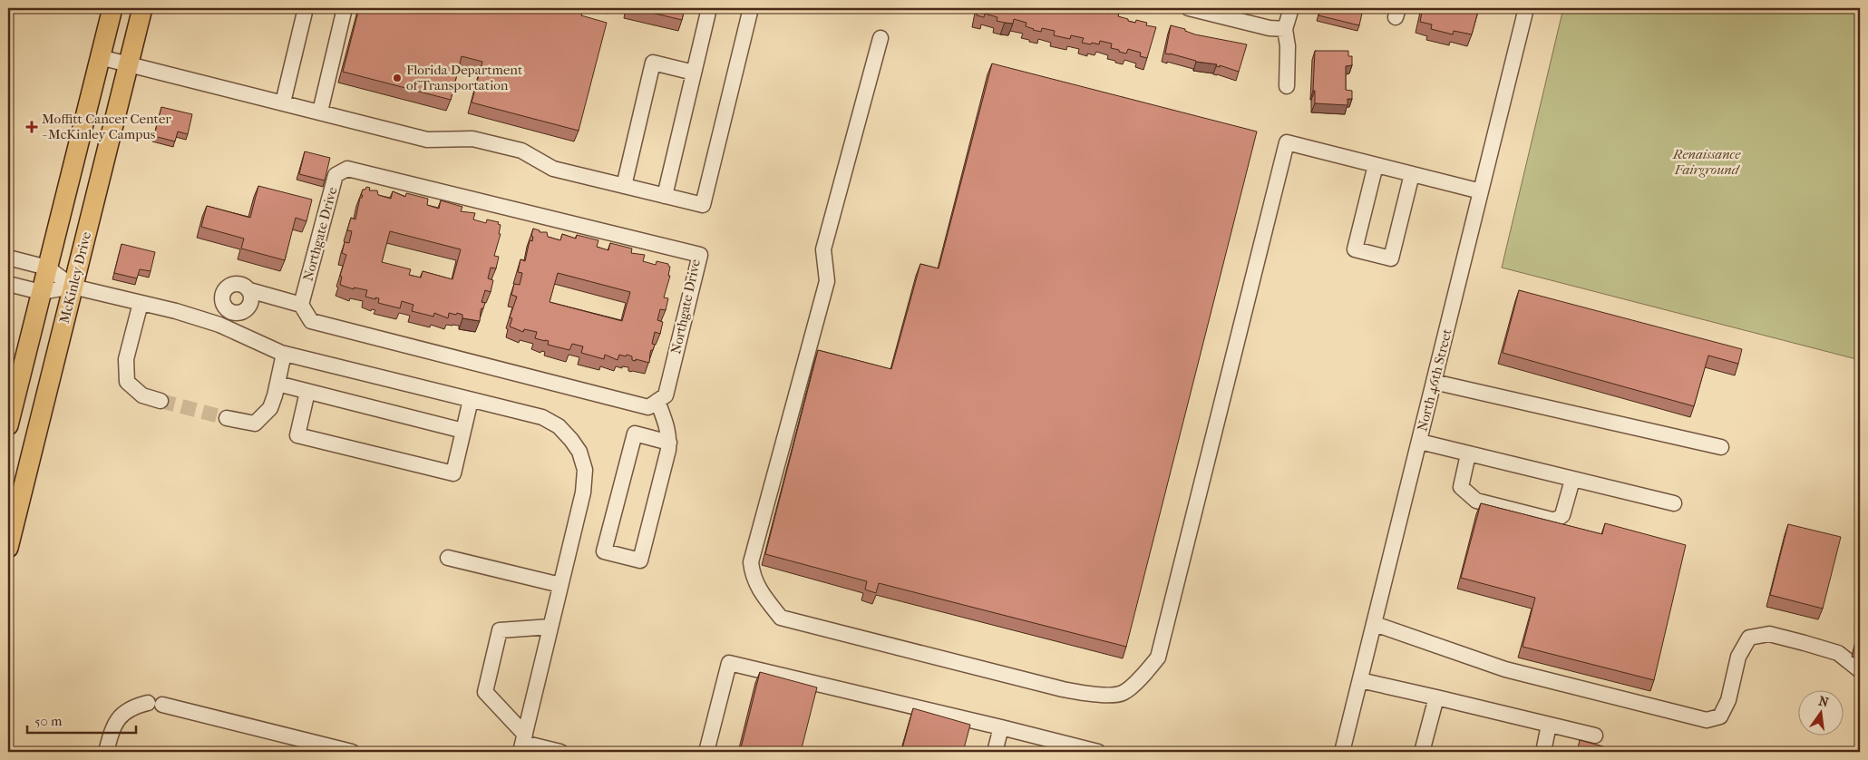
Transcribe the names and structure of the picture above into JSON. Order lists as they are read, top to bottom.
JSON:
{
  "streets": {
    "main road": ["McKinley Drive"],
    "street": ["Northgate Drive", "North 46th Street"]
  },
  "parks": ["Renaissance Fairground"],
  "places": {
    "other": ["Florida Department of Transportation"],
    "health": ["Moffitt Cancer Center - McKinley Campus"]
  },
  "scale_bar": "50 m",
  "north": "top"
}
